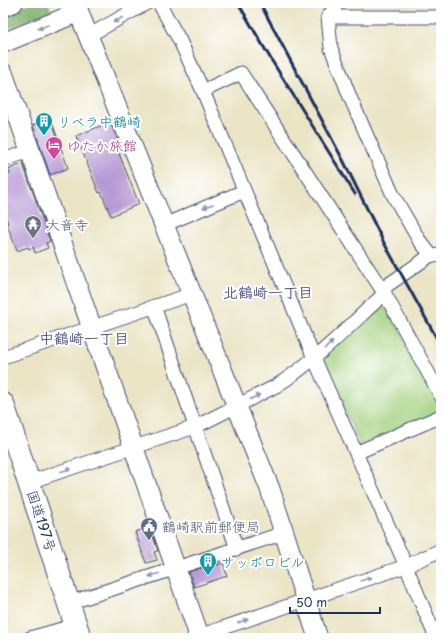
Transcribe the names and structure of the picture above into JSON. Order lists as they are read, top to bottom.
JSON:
{
  "streets": {
    "highway": ["国道197号"]
  },
  "districts": ["北鶴崎一丁目", "中鶴崎一丁目"],
  "places": {
    "building": ["リベラ中鶴崎", "サッポロビル"],
    "hotel": ["ゆたか旅館"],
    "temple": ["大音寺"],
    "public building": ["鶴崎駅前郵便局"]
  },
  "scale_bar": "50 m"
}
